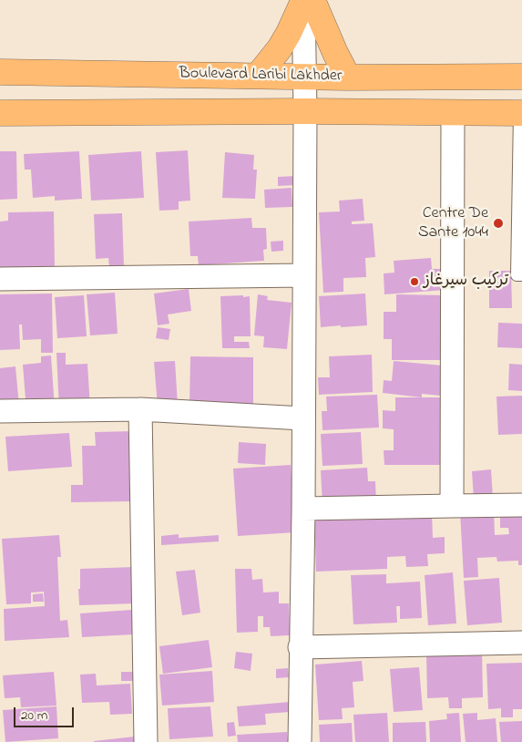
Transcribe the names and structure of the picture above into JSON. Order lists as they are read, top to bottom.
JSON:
{
  "streets": {
    "main road": ["Boulevard Laribi Lakhder"]
  },
  "places": ["Centre De Sante 1044", "تركيب سيرغاز"],
  "scale_bar": "20 m"
}
